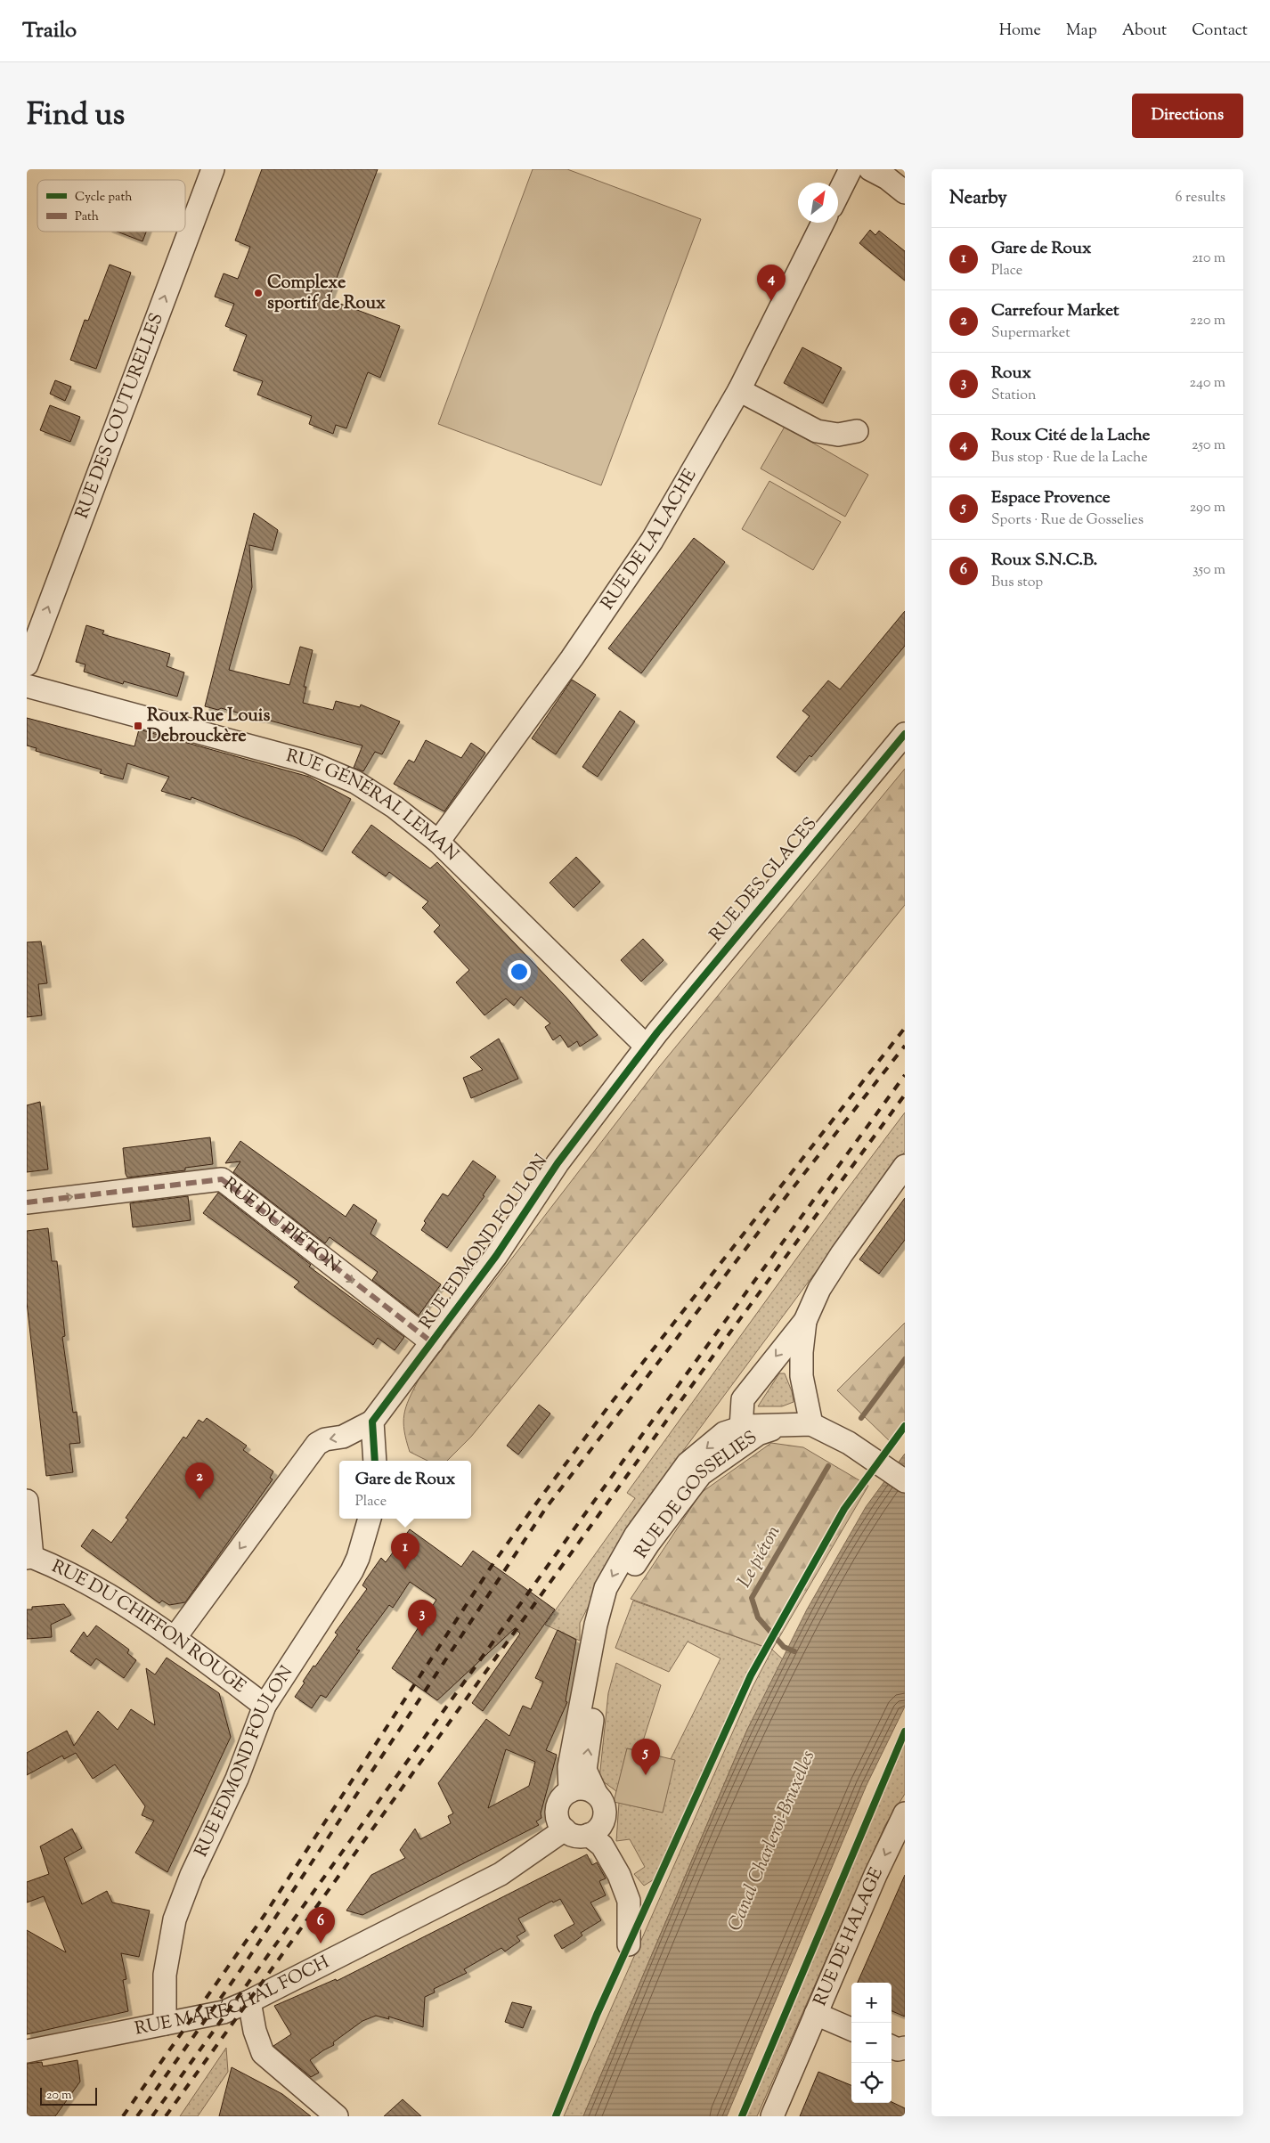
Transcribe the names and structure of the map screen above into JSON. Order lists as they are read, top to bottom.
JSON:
{
  "streets": {
    "street": [
      "RUE DES COUTURELLES",
      "RUE DE LA LACHE",
      "RUE GÉNÉRAL LEMAN",
      "RUE DES GLACES",
      "RUE DU PIÉTON",
      "RUE EDMOND FOULON",
      "RUE DE GOSSELIES",
      "RUE DU CHIFFON ROUGE",
      "RUE DE HALAGE",
      "RUE MARÉCHAL FOCH"
    ]
  },
  "crossings": [
    ["RUE DE LA LACHE", "RUE GÉNÉRAL LEMAN"],
    ["RUE GÉNÉRAL LEMAN", "RUE DES GLACES"],
    ["RUE GÉNÉRAL LEMAN", "RUE EDMOND FOULON"],
    ["RUE DES GLACES", "RUE EDMOND FOULON"],
    ["RUE DU PIÉTON", "RUE EDMOND FOULON"],
    ["RUE EDMOND FOULON", "RUE DU CHIFFON ROUGE"],
    ["RUE EDMOND FOULON", "RUE MARÉCHAL FOCH"],
    ["RUE DE GOSSELIES", "RUE MARÉCHAL FOCH"]
  ],
  "one_way": ["RUE DES COUTURELLES", "RUE DU PIÉTON", "RUE DE HALAGE"],
  "water": ["Le piéton", "Canal Charleroi-Bruxelles"],
  "places": {
    "other": ["Complexe sportif de Roux"],
    "transit": ["Roux Rue Louis Debrouckère"]
  },
  "legend": ["Cycle path", "Path"],
  "scale_bar": "20 m",
  "north": "top right",
  "page": {
    "header": "Trailo",
    "nav": [
      "Home",
      "Map",
      "About",
      "Contact"
    ],
    "title": "Find us",
    "buttons": "Directions",
    "heading": ["Nearby", "6 results"],
    "list": [
      {
        "mark": "1",
        "name": "Gare de Roux",
        "note": "Place",
        "value": "210 m"
      },
      {
        "mark": "2",
        "name": "Carrefour Market",
        "note": "Supermarket",
        "value": "220 m"
      },
      {
        "mark": "3",
        "name": "Roux",
        "note": "Station",
        "value": "240 m"
      },
      {
        "mark": "4",
        "name": "Roux Cité de la Lache",
        "note": "Bus stop · Rue de la Lache",
        "value": "250 m"
      },
      {
        "mark": "5",
        "name": "Espace Provence",
        "note": "Sports · Rue de Gosselies",
        "value": "290 m"
      },
      {
        "mark": "6",
        "name": "Roux S.N.C.B.",
        "note": "Bus stop",
        "value": "350 m"
      }
    ],
    "pins": [
      "4",
      "2",
      "1",
      "3",
      "5",
      "6"
    ],
    "popup": ["Gare de Roux", "Place"],
    "map_buttons": ["+", "−"],
    "scale": "20 m"
  }
}
